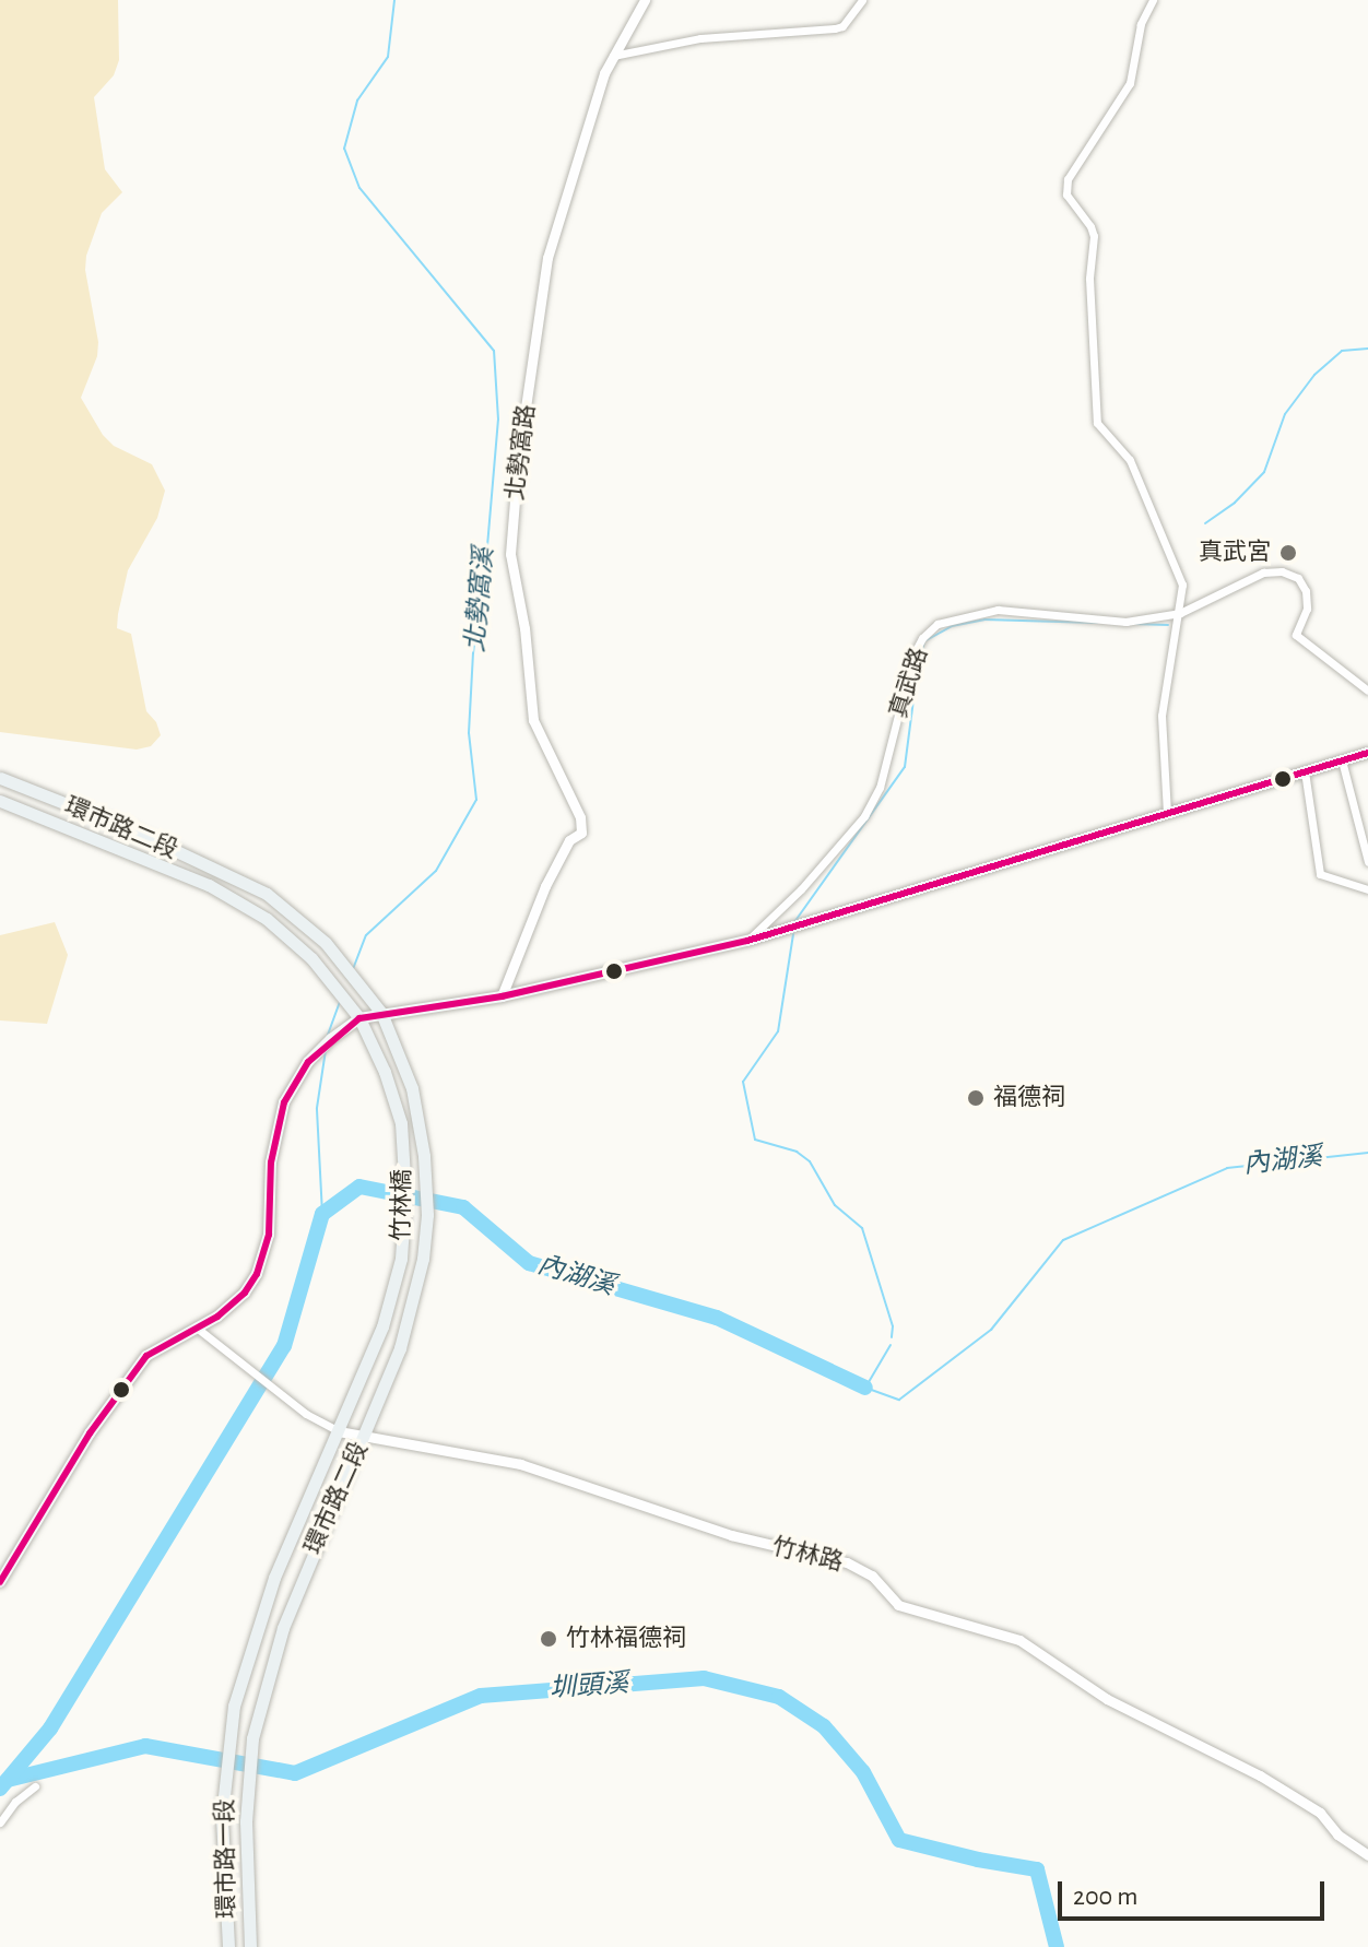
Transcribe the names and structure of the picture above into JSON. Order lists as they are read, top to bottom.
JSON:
{
  "streets": {
    "main road": ["環市路二段", "竹林橋", "環市路一段"],
    "street": ["北勢窩路", "真武路", "竹林路"]
  },
  "crossings": [
    ["環市路二段", "竹林橋"],
    ["環市路二段", "竹林路"],
    ["環市路二段", "環市路一段"]
  ],
  "water": ["北勢窩溪", "內湖溪", "圳頭溪"],
  "places": ["真武宮", "福德祠", "竹林福德祠"],
  "scale_bar": "200 m"
}
